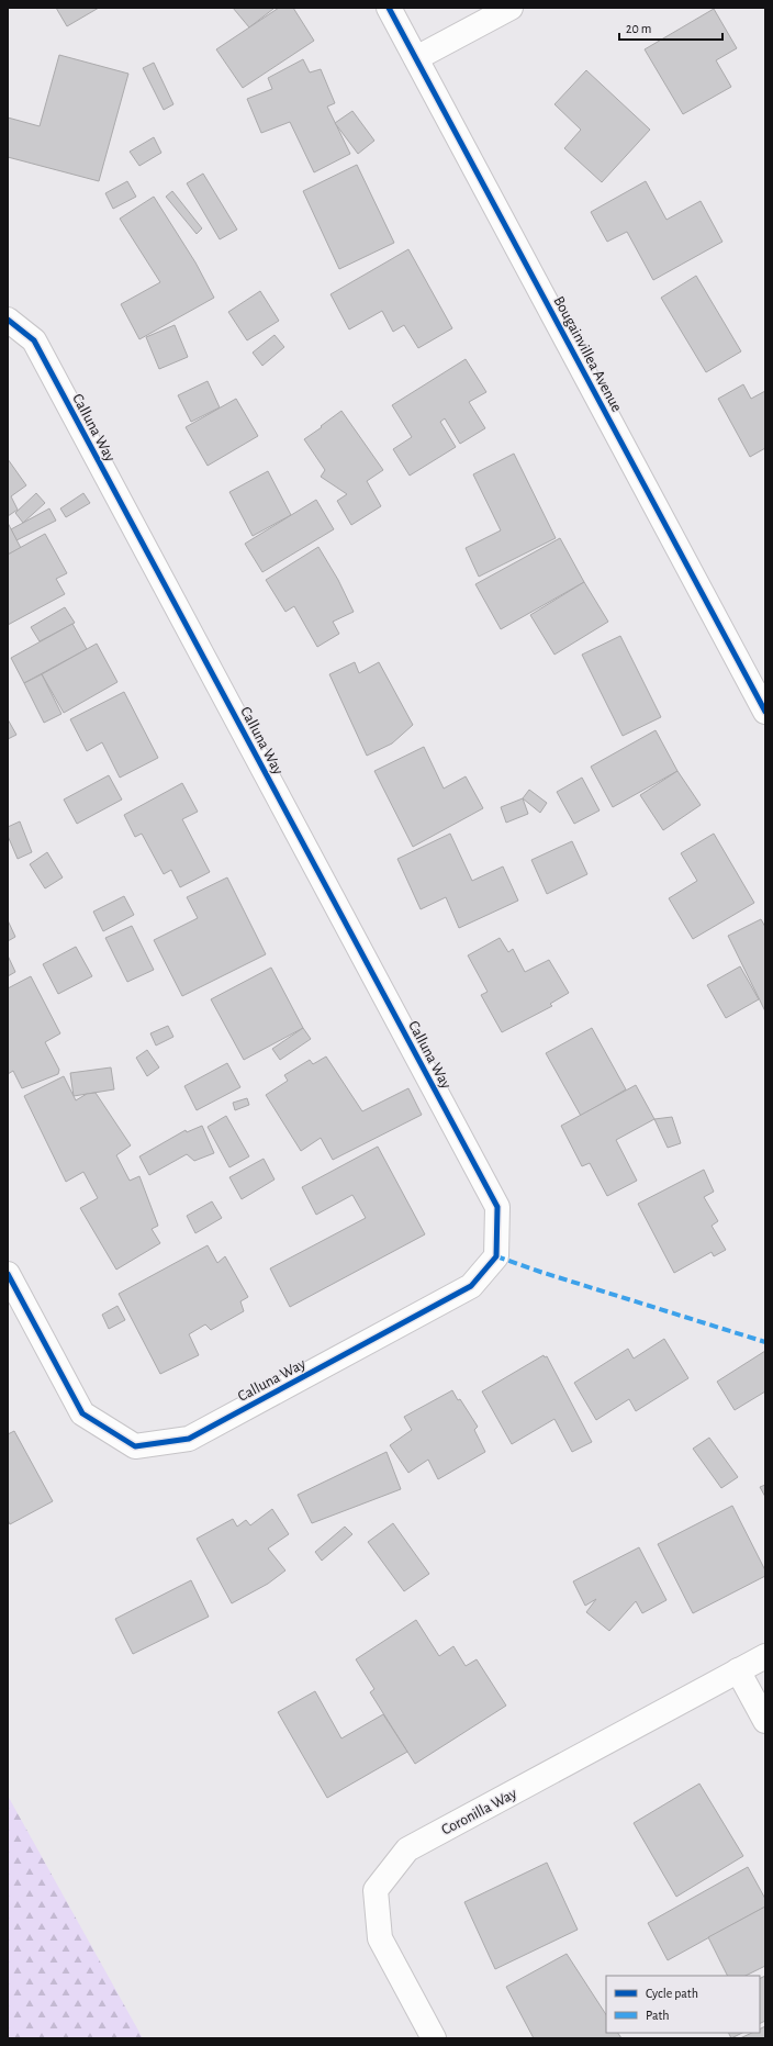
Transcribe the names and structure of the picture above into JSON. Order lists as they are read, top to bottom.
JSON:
{
  "streets": {
    "street": ["Bougainvillea Avenue", "Calluna Way", "Coronilla Way"]
  },
  "legend": ["Cycle path", "Path"],
  "scale_bar": "20 m"
}
